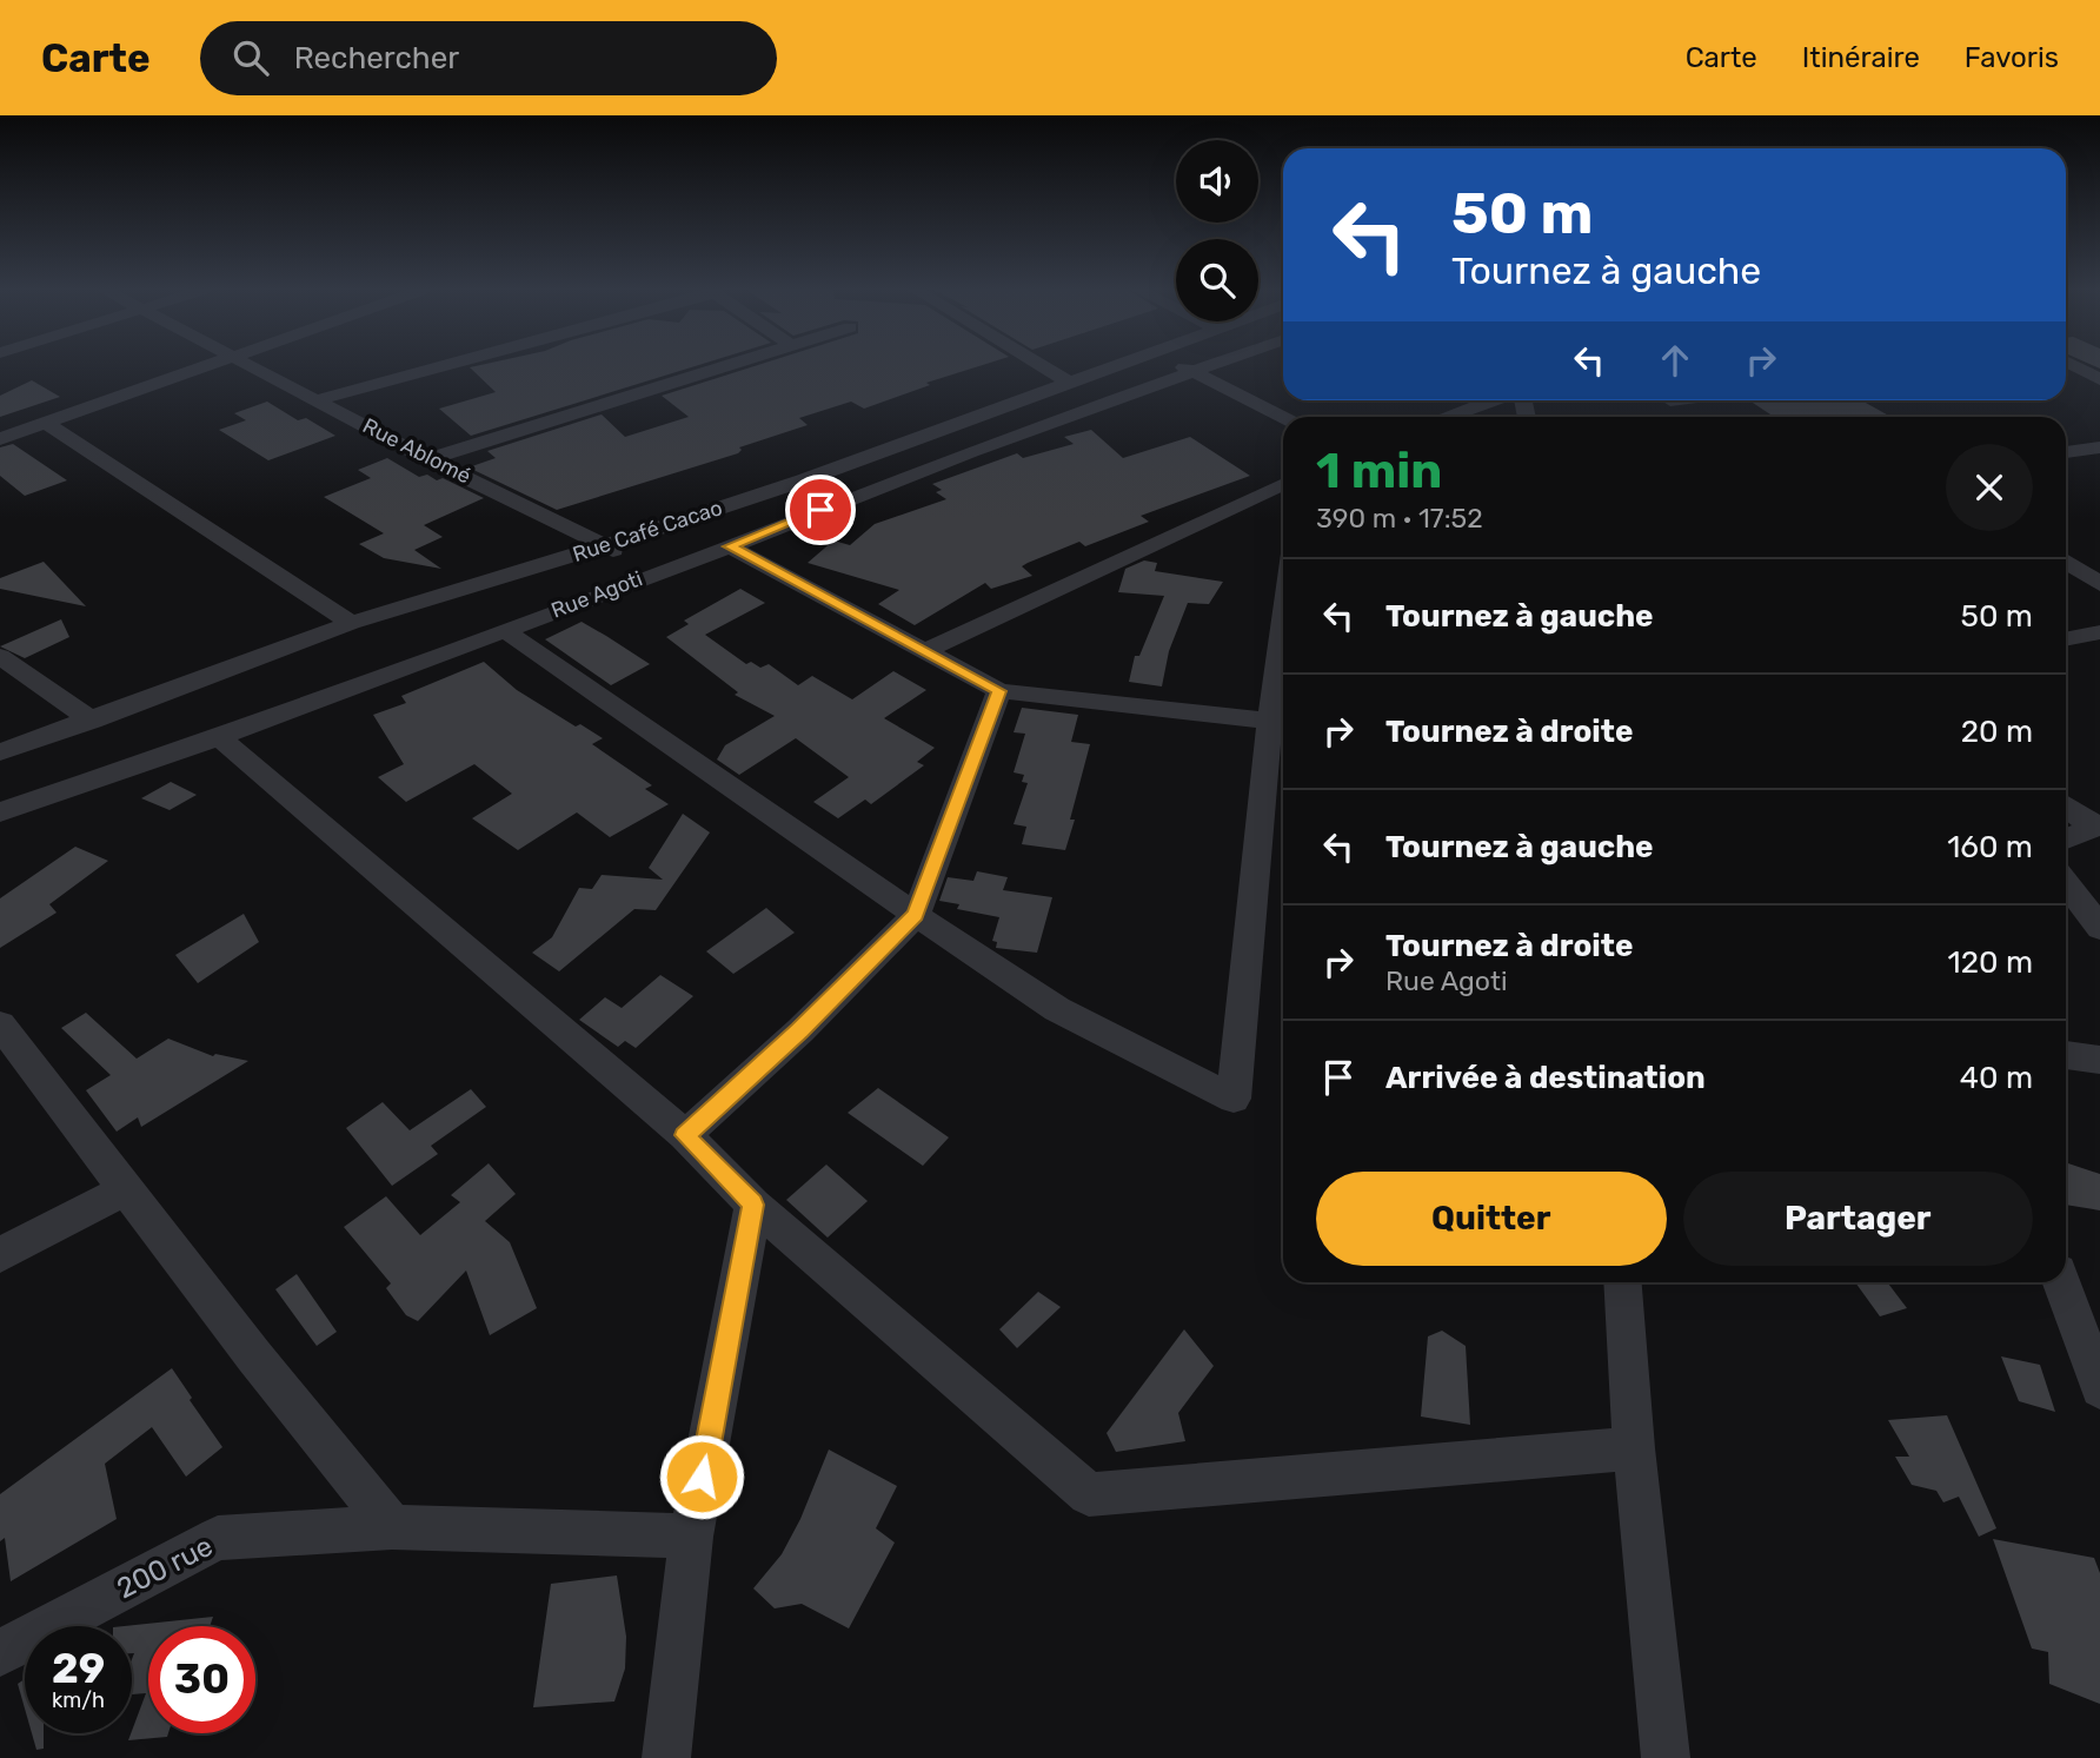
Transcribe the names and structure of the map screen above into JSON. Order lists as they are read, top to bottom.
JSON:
{
  "streets": {
    "street": [
      "Rue Ablomé",
      "Rue Café Cacao",
      "Rue Agoti",
      "200 rue"
    ]
  },
  "crossings": [
    ["Rue Ablomé", "Rue Café Cacao"],
    ["Rue Ablomé", "Rue Agoti"]
  ],
  "page": {
    "header": "Carte",
    "search": "Rechercher",
    "nav": ["Carte", "Itinéraire", "Favoris"],
    "turn": ["50 m", "Tournez à gauche"],
    "heading": ["1 min", "390 m · 17:52"],
    "list": [
      {
        "name": "Tournez à gauche",
        "value": "50 m"
      },
      {
        "name": "Tournez à droite",
        "value": "20 m"
      },
      {
        "name": "Tournez à gauche",
        "value": "160 m"
      },
      {
        "name": "Tournez à droite",
        "note": "Rue Agoti",
        "value": "120 m"
      },
      {
        "name": "Arrivée à destination",
        "value": "40 m"
      }
    ],
    "buttons": ["Quitter", "Partager"],
    "speed": "29 km/h",
    "limit": "30"
  }
}
